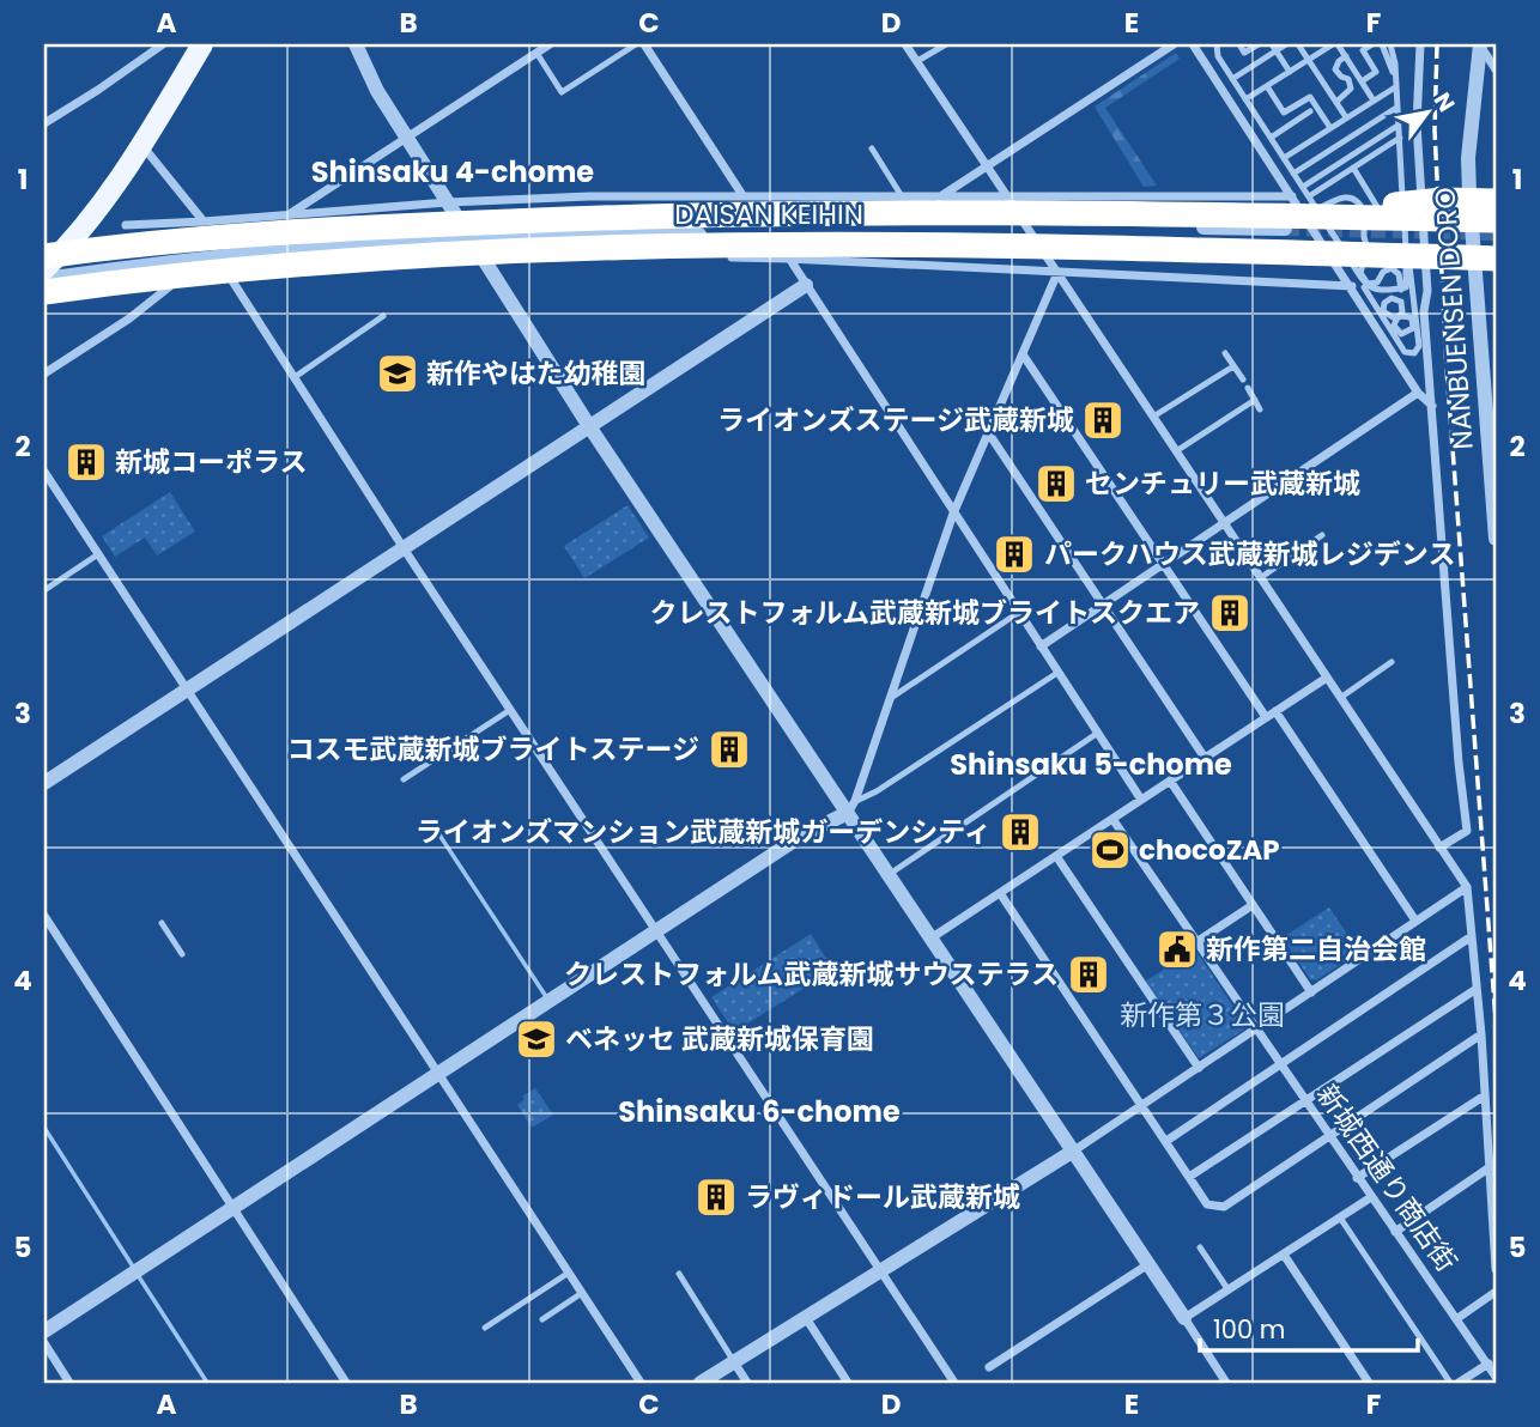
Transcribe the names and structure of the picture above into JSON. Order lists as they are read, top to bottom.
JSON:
{
  "streets": {
    "highway": ["DAISAN KEIHIN"],
    "street": ["NANBUENSEN DORO", "新城西通り商店街"]
  },
  "districts": ["Shinsaku 4-chome", "Shinsaku 5-chome", "Shinsaku 6-chome"],
  "parks": ["新作第３公園"],
  "places": {
    "school or university": ["新作やはた幼稚園", "ベネッセ 武蔵新城保育園"],
    "building": [
      "ライオンズステージ武蔵新城",
      "新城コーポラス",
      "センチュリー武蔵新城",
      "パークハウス武蔵新城レジデンス",
      "クレストフォルム武蔵新城ブライトスクエア",
      "コスモ武蔵新城ブライトステージ",
      "ライオンズマンション武蔵新城ガーデンシティ",
      "クレストフォルム武蔵新城サウステラス",
      "ラヴィドール武蔵新城"
    ],
    "sports": ["chocoZAP"],
    "public building": ["新作第二自治会館"]
  },
  "scale_bar": "100 m",
  "north": "top right",
  "grid": {
    "columns": [
      "A",
      "B",
      "C",
      "D",
      "E",
      "F"
    ],
    "rows": [
      "1",
      "2",
      "3",
      "4",
      "5"
    ]
  }
}
